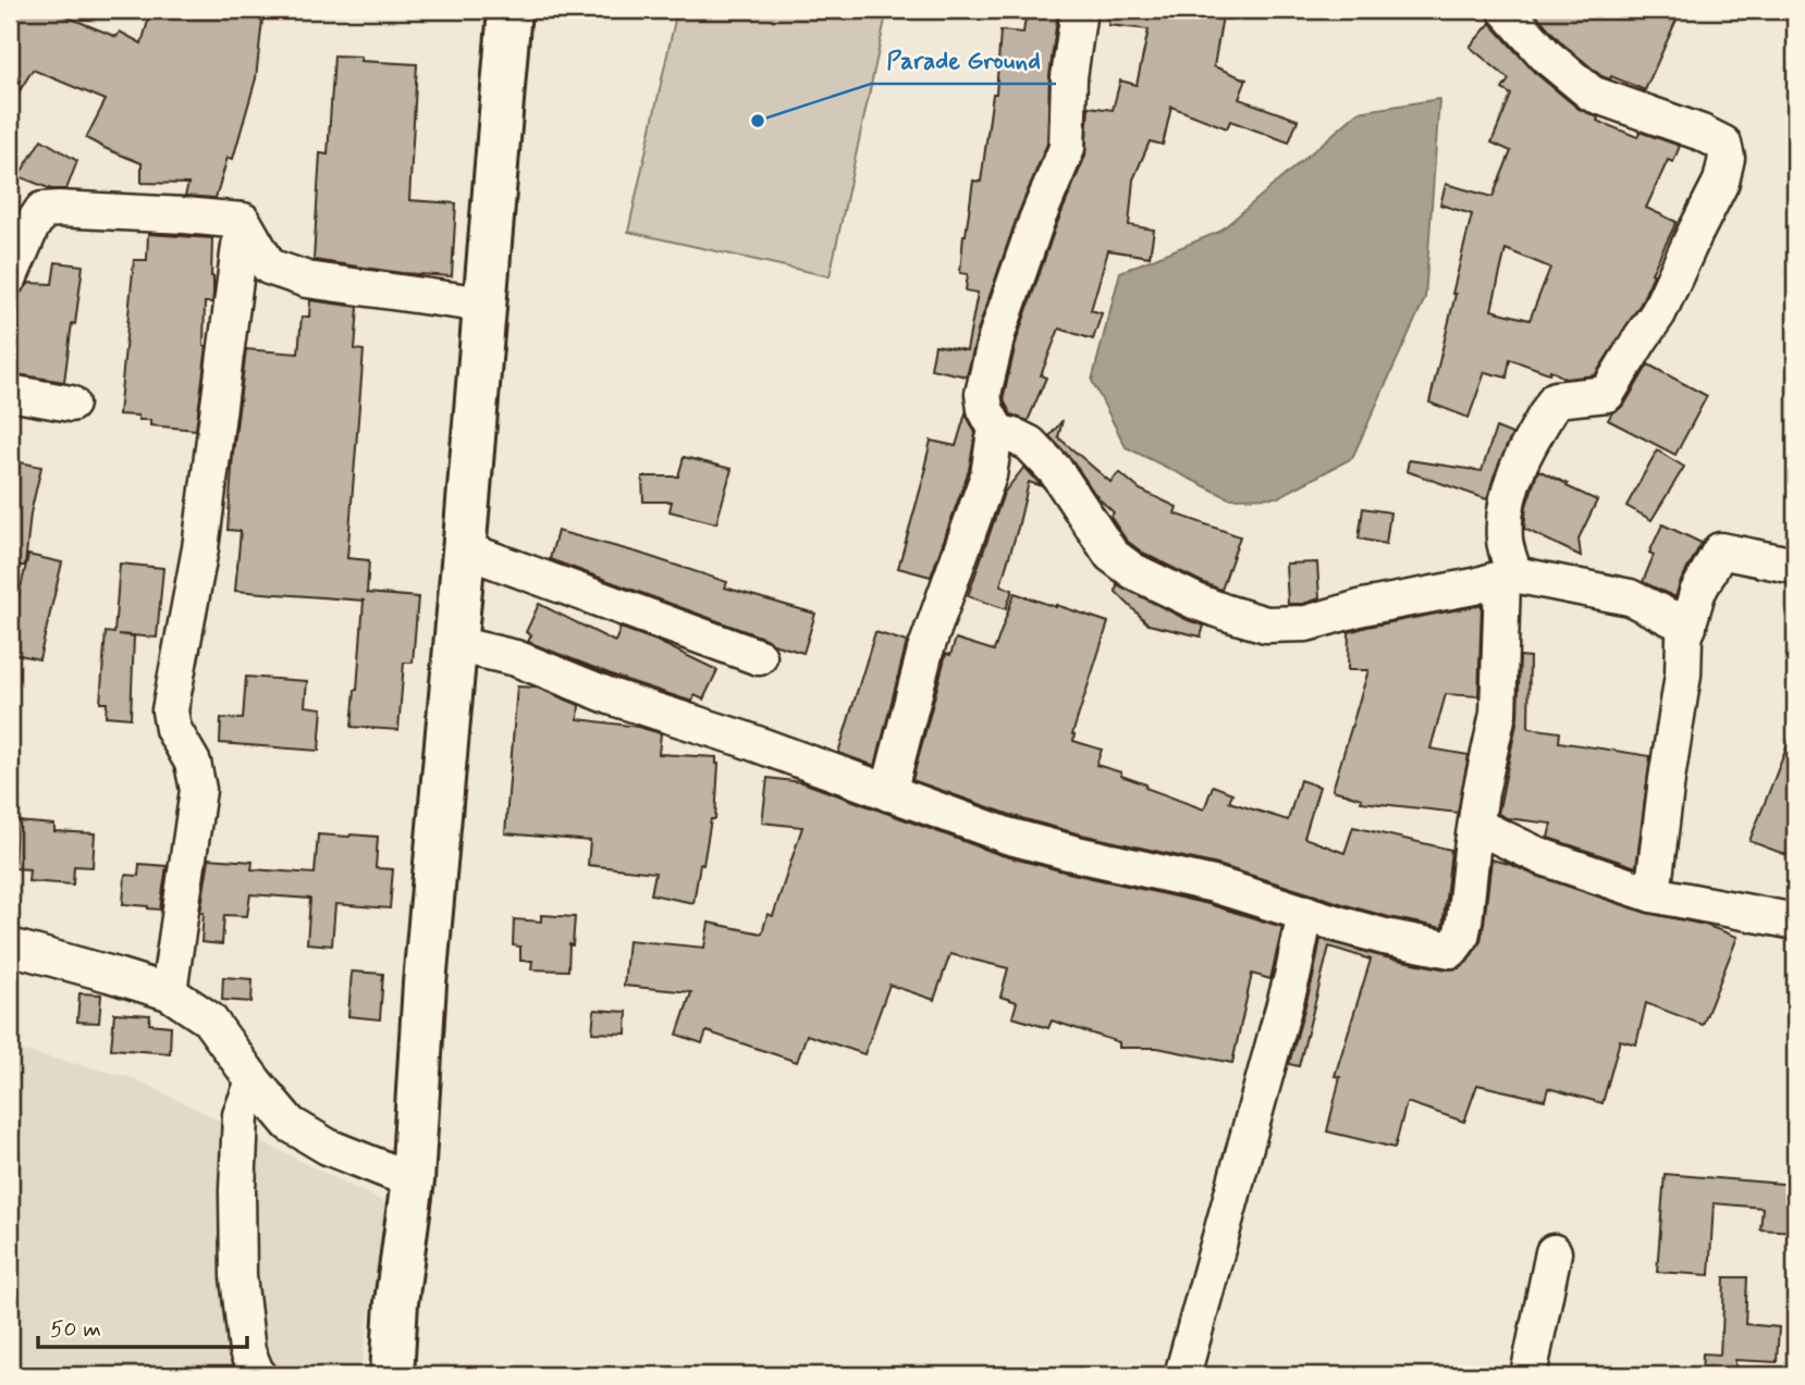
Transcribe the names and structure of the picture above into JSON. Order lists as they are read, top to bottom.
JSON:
{
  "places": ["Parade Ground"],
  "scale_bar": "50 m"
}
